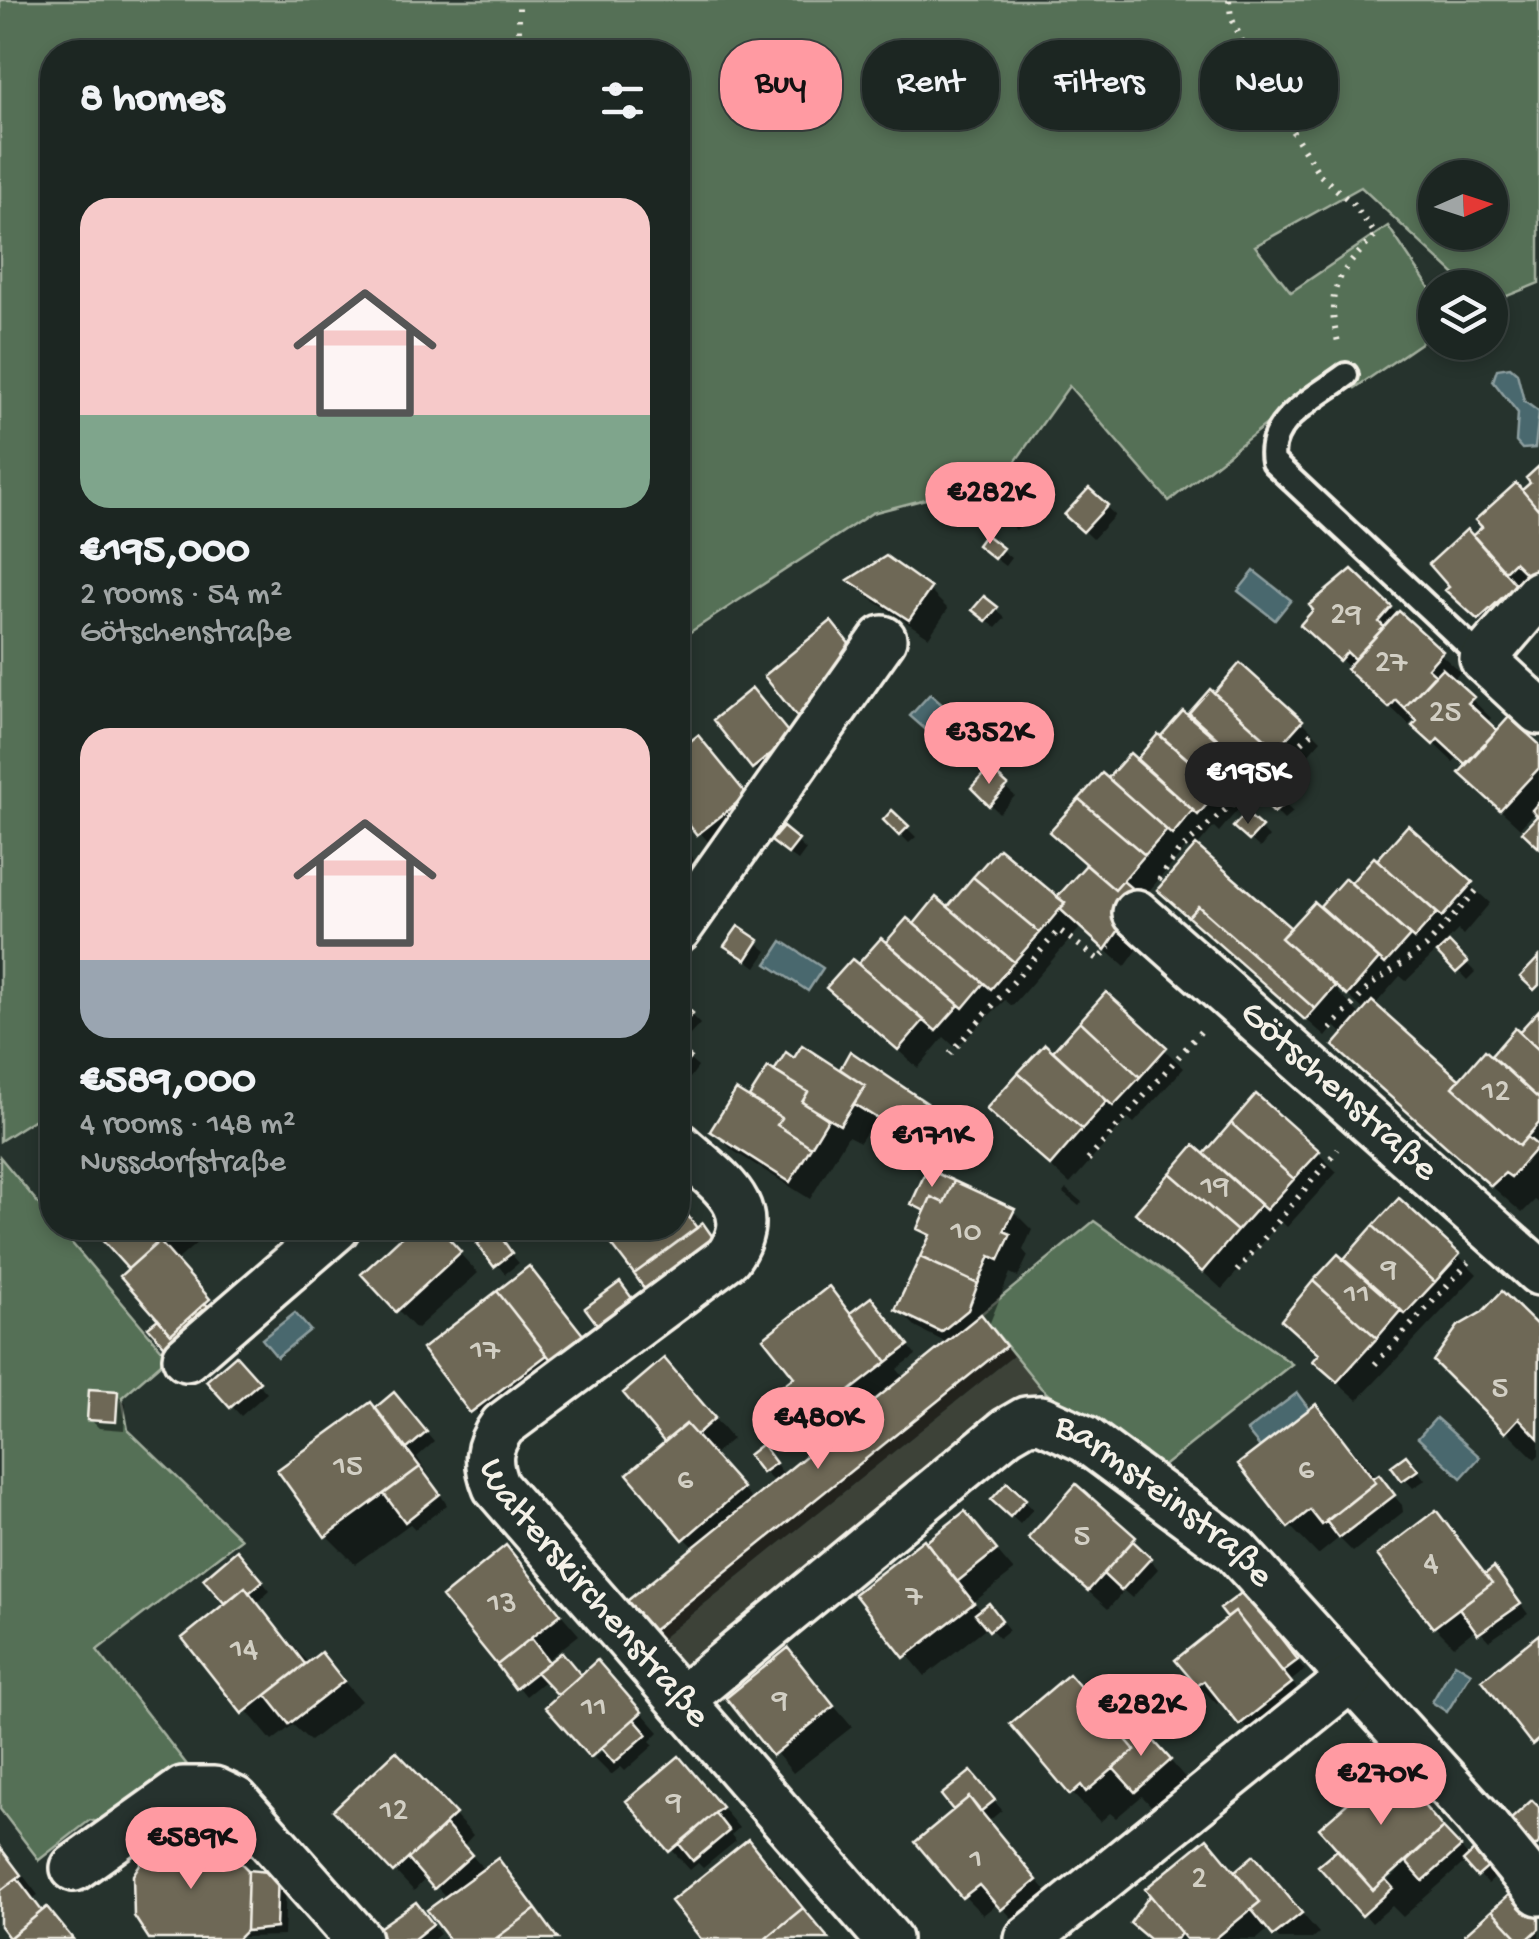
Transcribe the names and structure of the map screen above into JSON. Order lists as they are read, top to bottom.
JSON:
{
  "streets": {
    "street": ["Götschenstraße", "Barmsteinstraße", "Walterskirchenstraße"]
  },
  "crossings": [
    ["Barmsteinstraße", "Walterskirchenstraße"]
  ],
  "house_numbers": [
    "29",
    "27",
    "25",
    "12",
    "19",
    "10",
    "9",
    "11",
    "17",
    "5",
    "15",
    "6",
    "6",
    "5",
    "4",
    "7",
    "13",
    "14",
    "9",
    "11",
    "9",
    "12",
    "1",
    "2"
  ],
  "north": "right",
  "page": {
    "chip": [
      "Buy",
      "Rent",
      "Filters",
      "New"
    ],
    "heading": "8 homes",
    "list": [
      {
        "name": "€195,000",
        "note": "2 rooms · 54 m² · Götschenstraße"
      },
      {
        "name": "€589,000",
        "note": "4 rooms · 148 m² · Nussdorfstraße"
      }
    ],
    "price": [
      "€282K",
      "€352K",
      "€195K",
      "€171K",
      "€480K",
      "€282K",
      "€270K",
      "€589K"
    ]
  }
}
